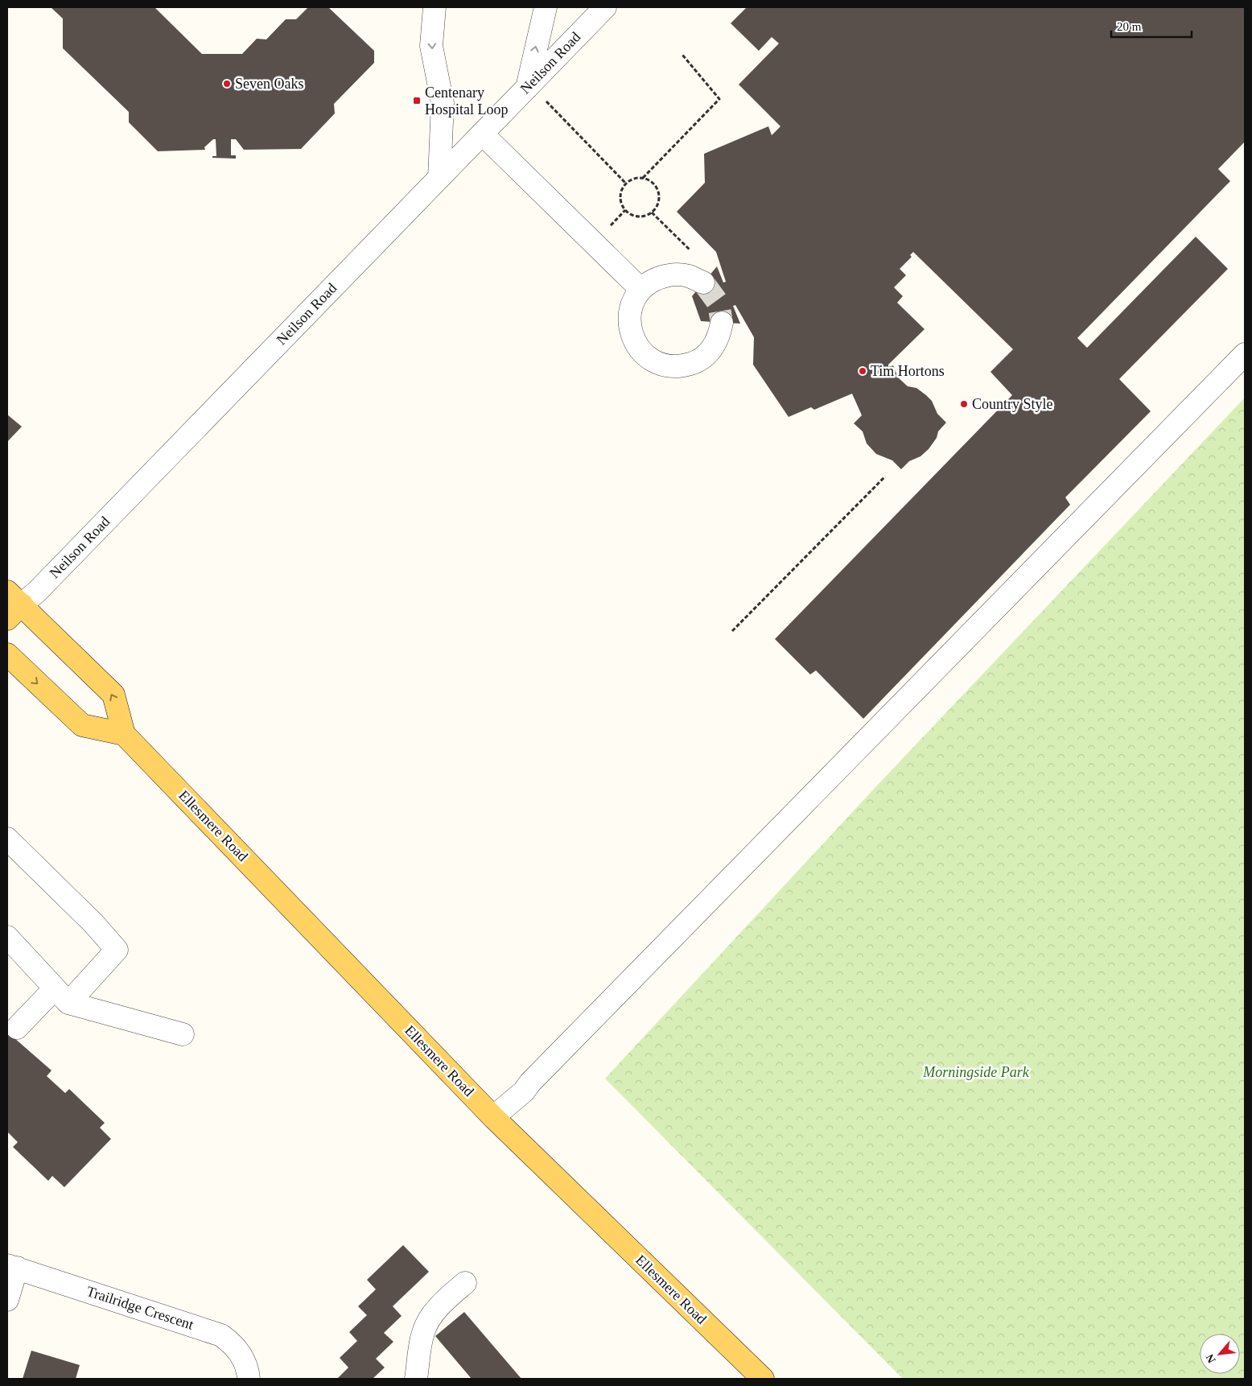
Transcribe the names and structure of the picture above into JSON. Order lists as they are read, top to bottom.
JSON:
{
  "streets": {
    "main road": ["Ellesmere Road"],
    "street": ["Neilson Road", "Trailridge Crescent"]
  },
  "crossings": [
    ["Neilson Road", "Ellesmere Road"]
  ],
  "parks": ["Morningside Park"],
  "places": {
    "other": ["Seven Oaks", "Tim Hortons", "Country Style"],
    "transit": ["Centenary Hospital Loop"]
  },
  "scale_bar": "20 m",
  "north": "bottom left"
}
